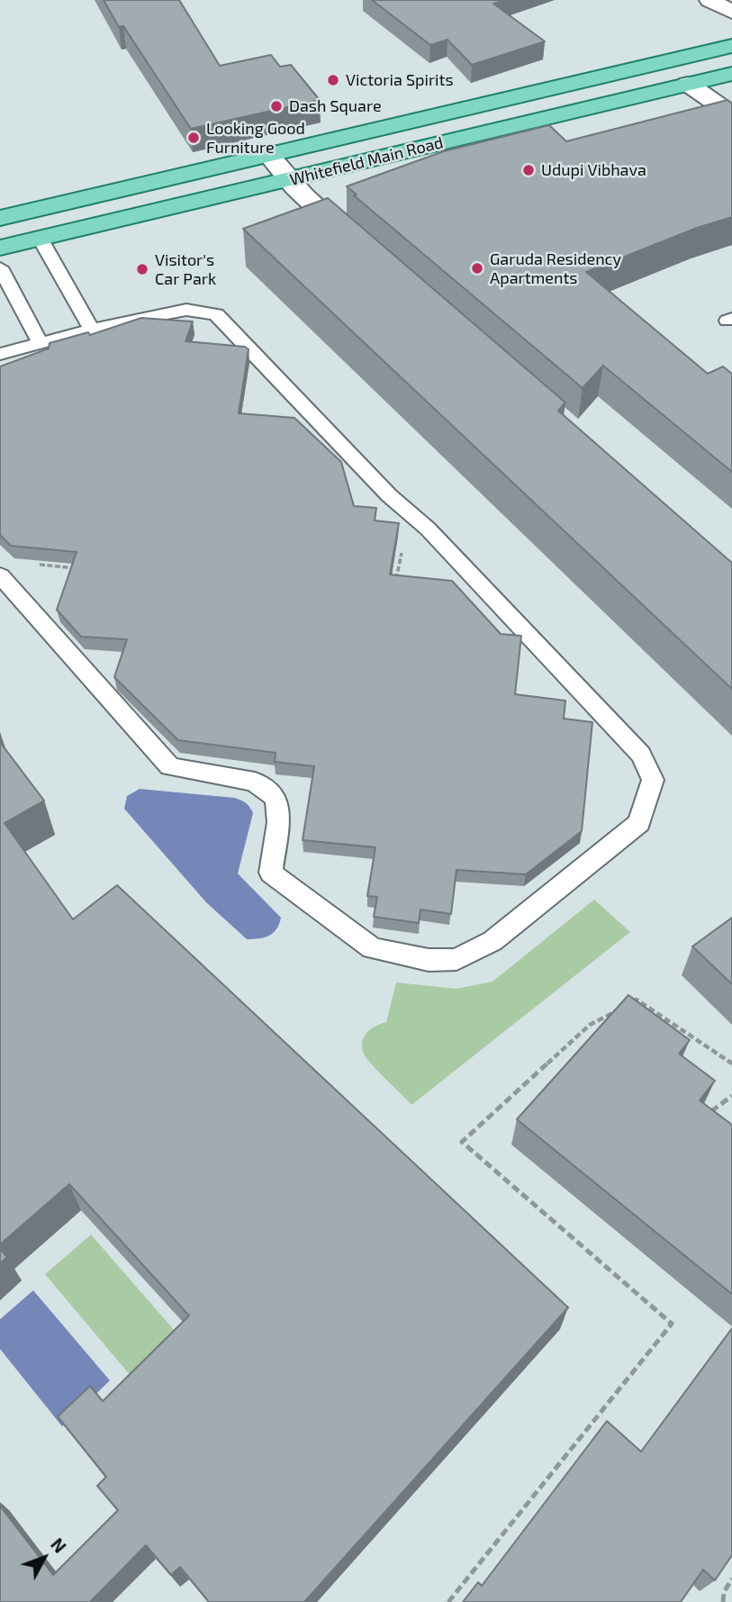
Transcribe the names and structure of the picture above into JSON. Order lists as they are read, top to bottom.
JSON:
{
  "streets": {
    "main road": ["Whitefield Main Road"]
  },
  "places": [
    "Victoria Spirits",
    "Dash Square",
    "Looking Good Furniture",
    "Udupi Vibhava",
    "Garuda Residency Apartments",
    "Visitor's Car Park"
  ],
  "north": "top right"
}
